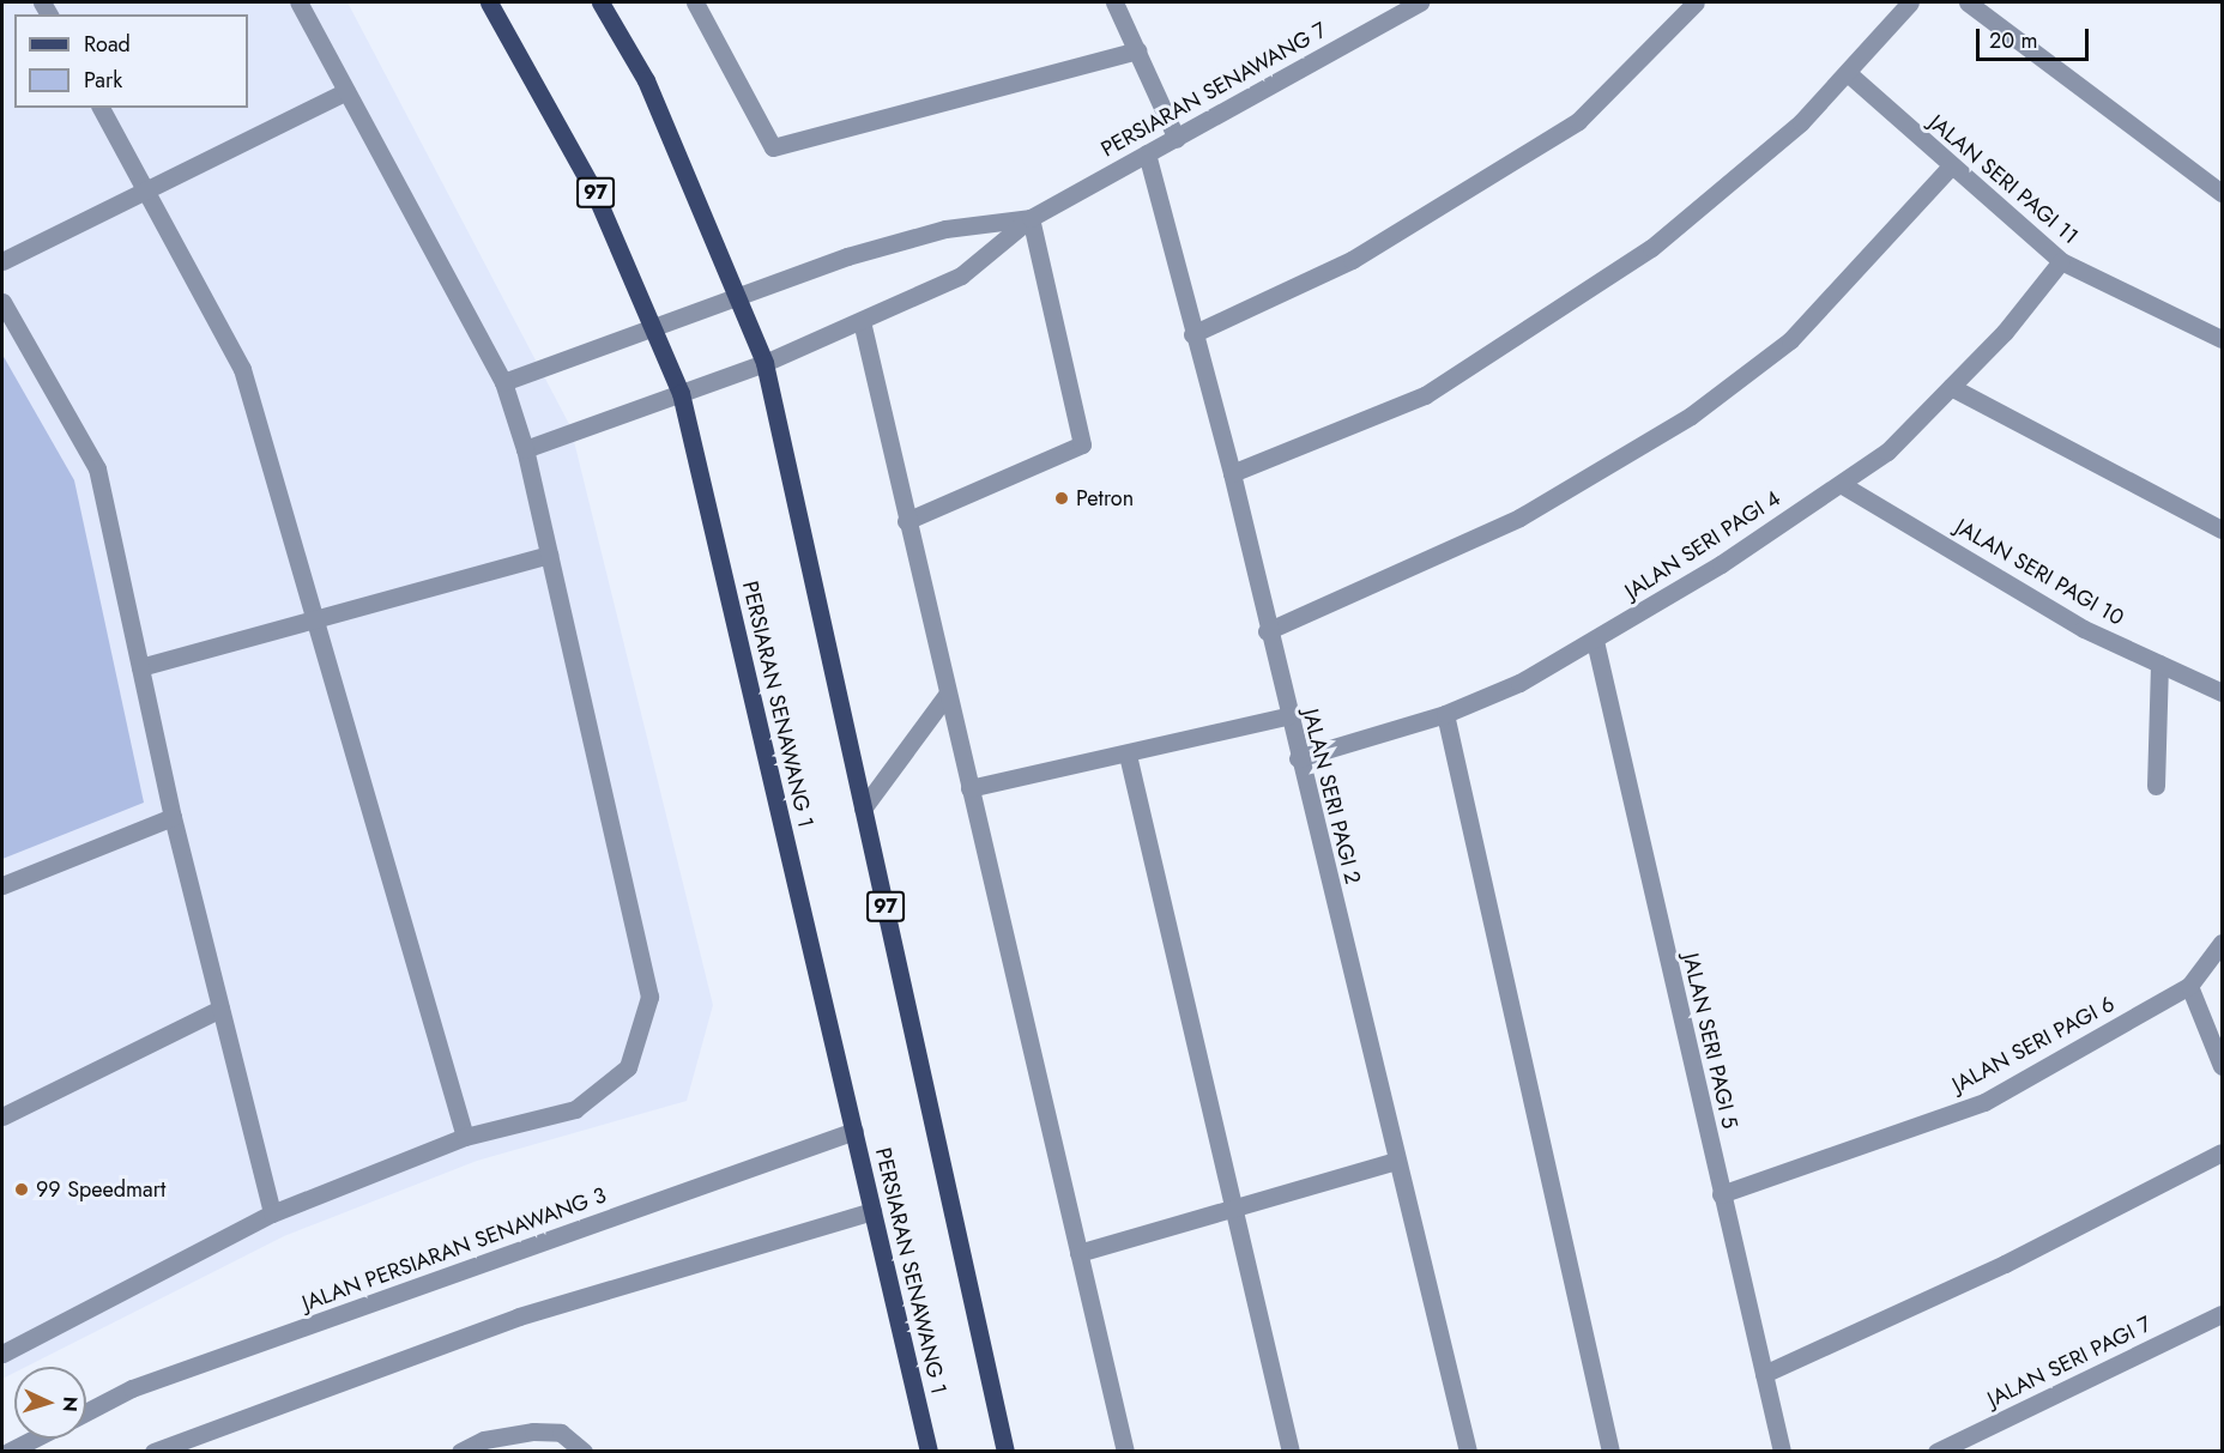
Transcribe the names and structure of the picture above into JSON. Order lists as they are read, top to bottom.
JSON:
{
  "streets": {
    "main road": ["97", "PERSIARAN SENAWANG 1"],
    "street": [
      "PERSIARAN SENAWANG 7",
      "JALAN SERI PAGI 11",
      "JALAN SERI PAGI 4",
      "JALAN SERI PAGI 10",
      "JALAN SERI PAGI 2",
      "JALAN SERI PAGI 5",
      "JALAN SERI PAGI 6",
      "JALAN PERSIARAN SENAWANG 3",
      "JALAN SERI PAGI 7"
    ]
  },
  "crossings": [
    ["PERSIARAN SENAWANG 7", "JALAN SERI PAGI 2"],
    ["JALAN SERI PAGI 11", "JALAN SERI PAGI 4"],
    ["JALAN SERI PAGI 4", "JALAN SERI PAGI 10"],
    ["JALAN SERI PAGI 4", "JALAN SERI PAGI 2"],
    ["JALAN SERI PAGI 4", "JALAN SERI PAGI 5"],
    ["PERSIARAN SENAWANG 1", "JALAN PERSIARAN SENAWANG 3"],
    ["JALAN SERI PAGI 5", "JALAN SERI PAGI 6"]
  ],
  "places": ["Petron", "99 Speedmart"],
  "legend": ["Road", "Park"],
  "scale_bar": "20 m",
  "north": "right"
}
